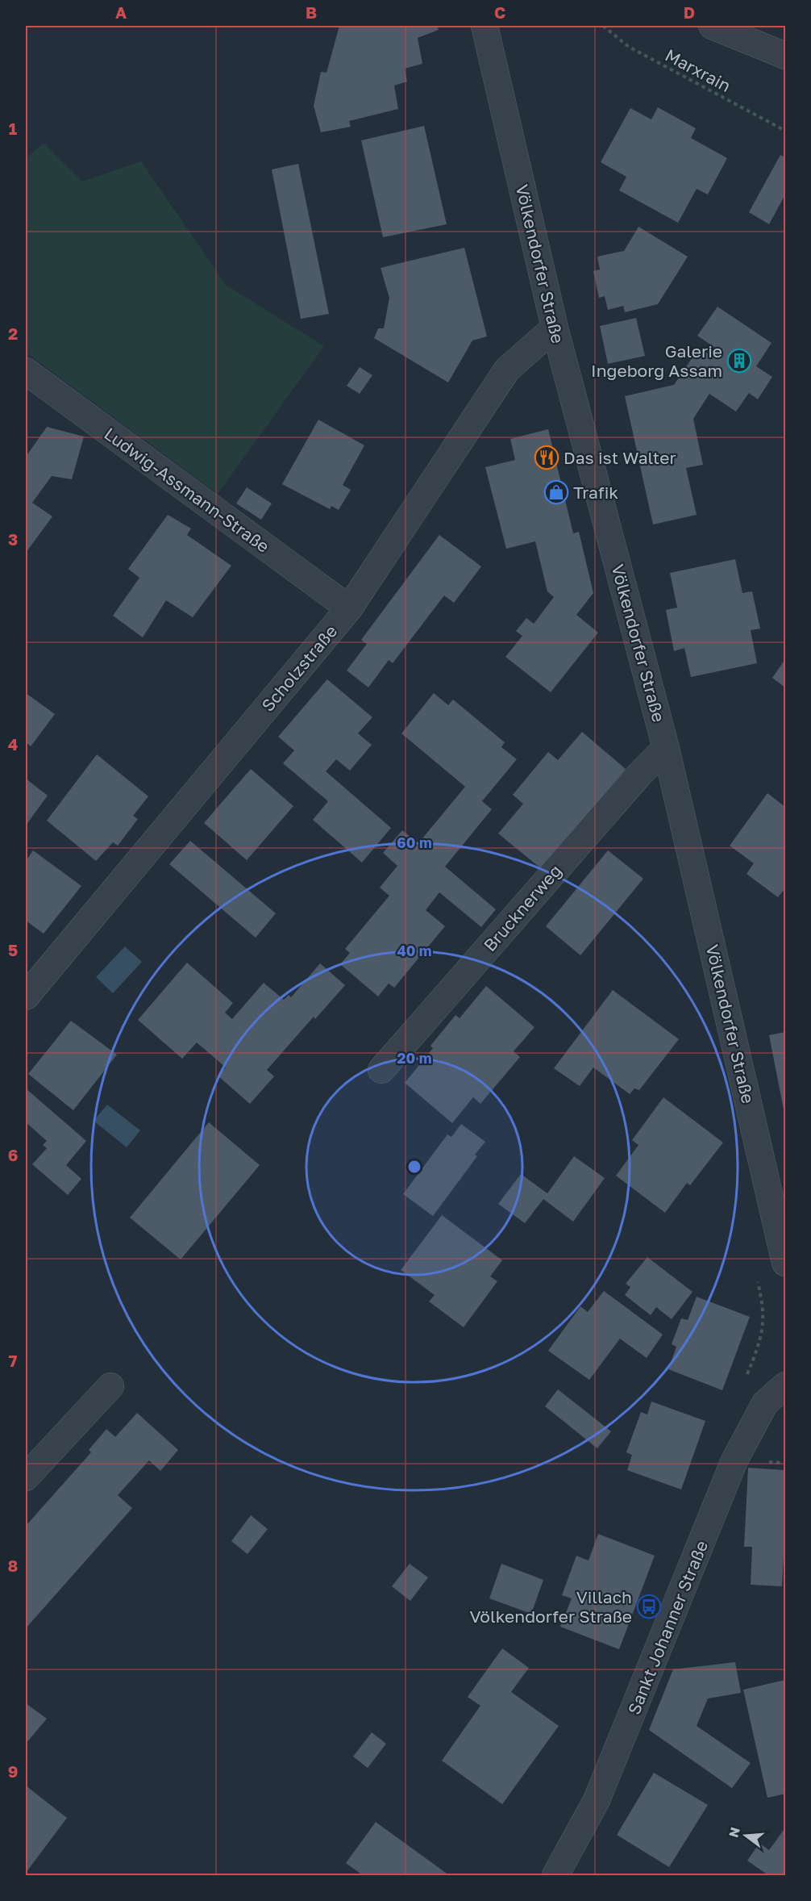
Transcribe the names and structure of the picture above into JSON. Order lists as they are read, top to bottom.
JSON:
{
  "streets": {
    "street": [
      "Völkendorfer Straße",
      "Ludwig-Assmann-Straße",
      "Scholzstraße",
      "Brucknerweg",
      "Sankt Johanner Straße"
    ],
    "path": ["Marxrain"]
  },
  "crossings": [
    ["Völkendorfer Straße", "Scholzstraße"],
    ["Völkendorfer Straße", "Brucknerweg"],
    ["Ludwig-Assmann-Straße", "Scholzstraße"]
  ],
  "places": {
    "building": ["Galerie Ingeborg Assam"],
    "restaurant": ["Das ist Walter"],
    "shop": ["Trafik"],
    "bus stop": ["Villach Völkendorfer Straße"]
  },
  "north": "left",
  "grid": {
    "columns": [
      "A",
      "B",
      "C",
      "D"
    ],
    "rows": [
      "1",
      "2",
      "3",
      "4",
      "5",
      "6",
      "7",
      "8",
      "9"
    ]
  },
  "rings": ["60 m", "40 m", "20 m"]
}
